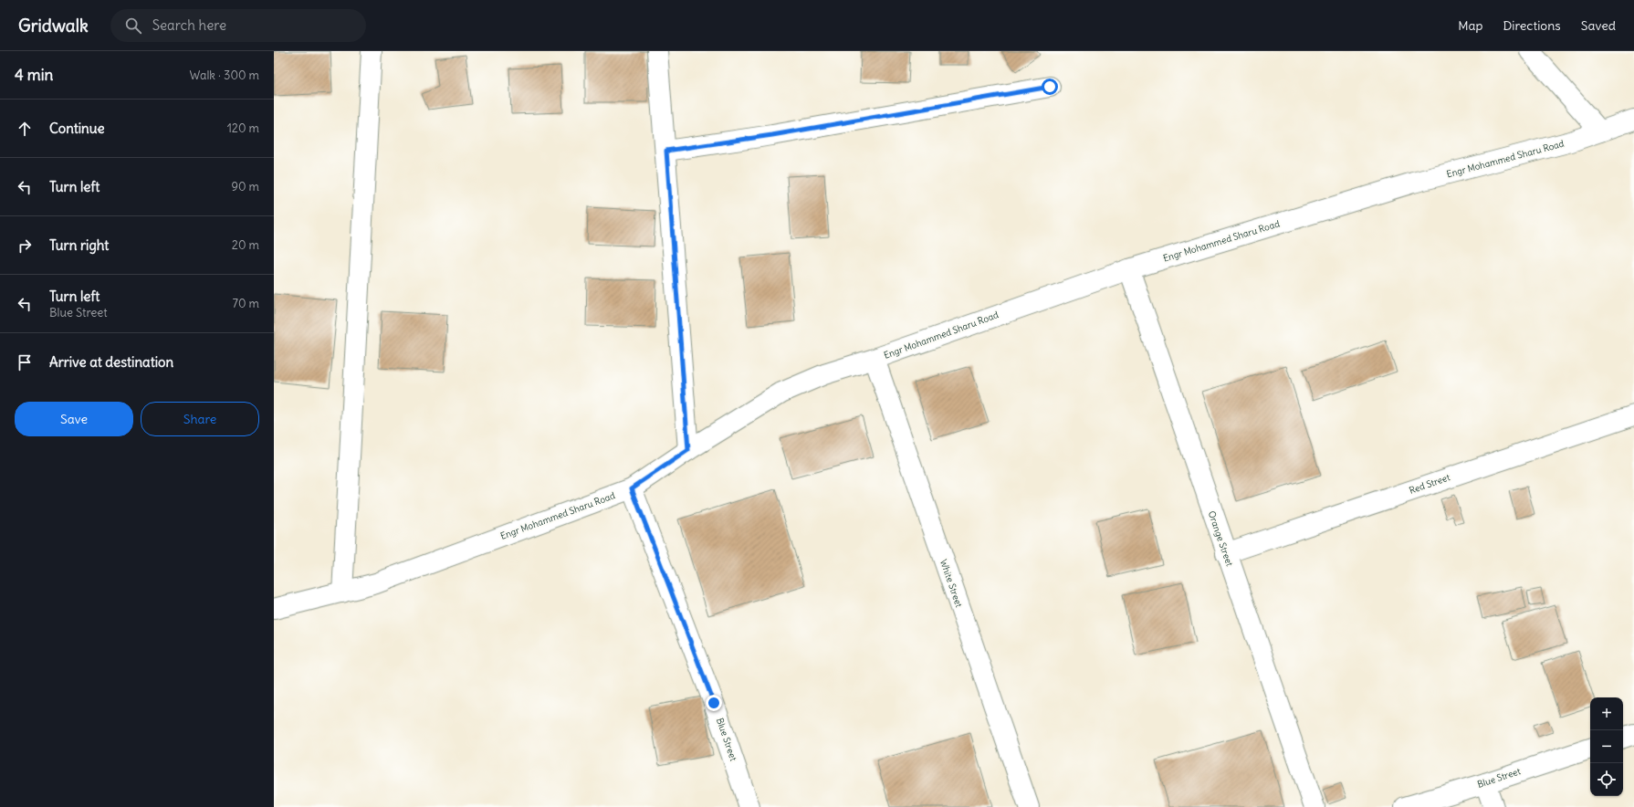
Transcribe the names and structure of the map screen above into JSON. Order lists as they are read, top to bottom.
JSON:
{
  "streets": {
    "street": [
      "Engr Mohammed Sharu Road",
      "Red Street",
      "Orange Street",
      "White Street",
      "Blue Street"
    ]
  },
  "crossings": [
    ["Engr Mohammed Sharu Road", "Orange Street"],
    ["Engr Mohammed Sharu Road", "White Street"],
    ["Engr Mohammed Sharu Road", "Blue Street"],
    ["Red Street", "Orange Street"]
  ],
  "page": {
    "header": "Gridwalk",
    "search": "Search here",
    "nav": ["Map", "Directions", "Saved"],
    "heading": ["4 min", "Walk · 300 m"],
    "list": [
      ["Continue", "120 m"],
      ["Turn left", "90 m"],
      ["Turn right", "20 m"],
      ["Turn left", "Blue Street", "70 m"],
      "Arrive at destination"
    ],
    "buttons": ["Save", "Share"],
    "map_buttons": ["+", "−"]
  }
}
